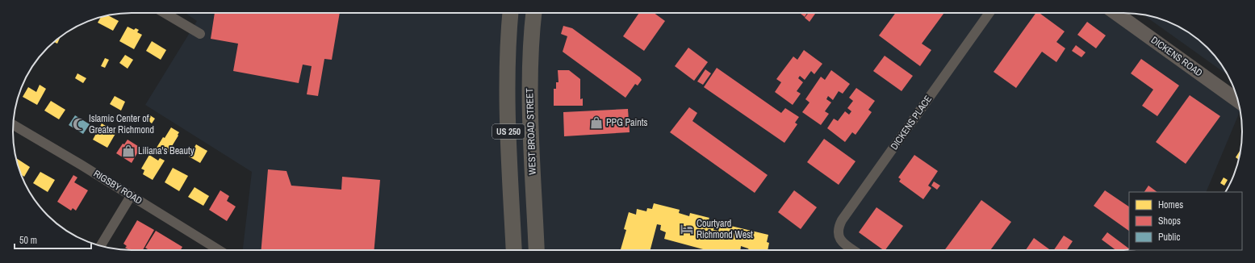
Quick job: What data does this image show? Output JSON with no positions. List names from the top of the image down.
{
  "streets": {
    "main road": ["DICKENS ROAD", "US 250", "WEST BROAD STREET"],
    "street": ["DICKENS PLACE", "RIGSBY ROAD"]
  },
  "places": {
    "shop": ["PPG Paints", "Liliana's Beauty"],
    "mosque": ["Islamic Center of Greater Richmond"],
    "hotel": ["Courtyard Richmond West"]
  },
  "legend": ["Homes", "Shops", "Public"],
  "scale_bar": "50 m"
}
